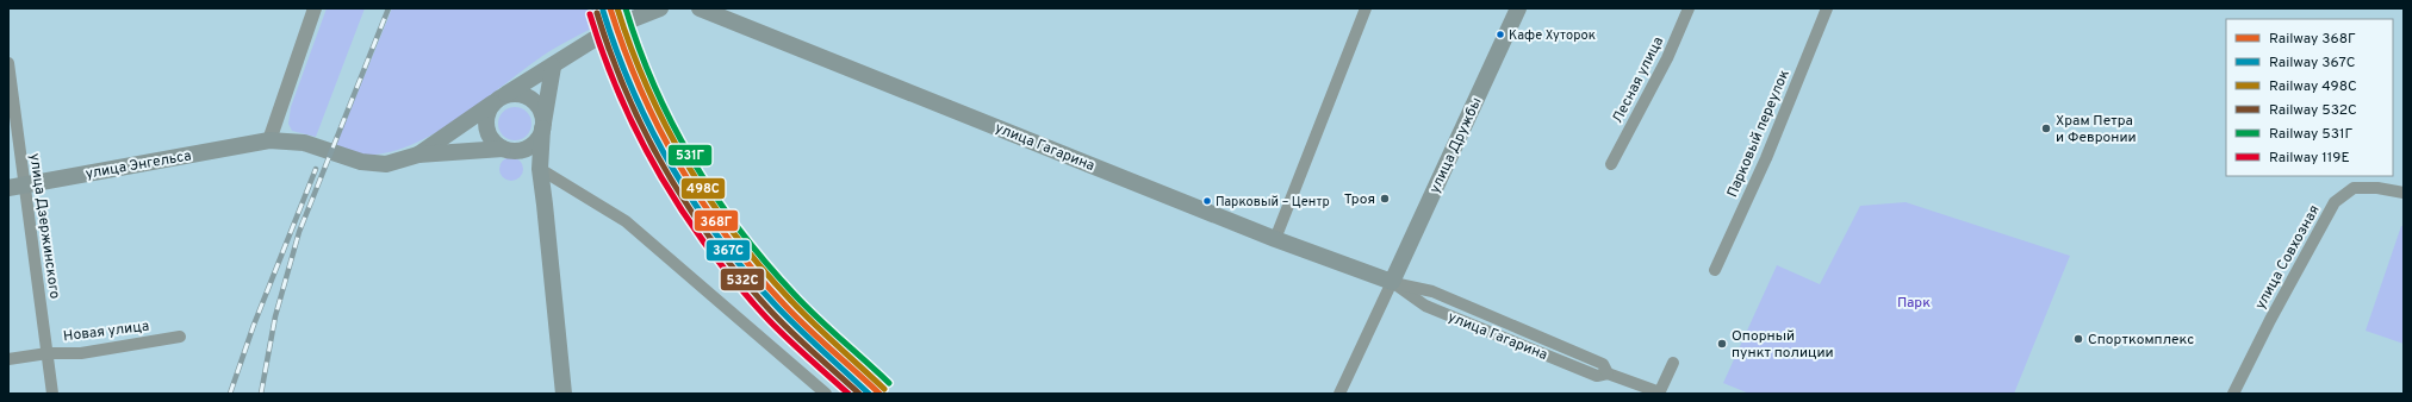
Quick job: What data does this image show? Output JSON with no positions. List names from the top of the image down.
{
  "streets": {
    "main road": ["улица Дружбы", "улица Гагарина", "улица Энгельса"],
    "street": [
      "Лесная улица",
      "Парковый переулок",
      "улица Дзержинского",
      "улица Совхозная",
      "Новая улица"
    ]
  },
  "crossings": [
    ["улица Дружбы", "улица Гагарина"],
    ["улица Энгельса", "улица Дзержинского"],
    ["улица Дзержинского", "Новая улица"]
  ],
  "parks": ["Парк"],
  "places": [
    "Кафе Хуторок",
    "Храм Петра и Февронии",
    "Троя",
    "Парковый – Центр",
    "Спорткомплекс",
    "Опорный пункт полиции"
  ],
  "lines": [
    "rail line 368Г",
    "rail line 498С",
    "rail line 531Г",
    "rail line 367С",
    "rail line 532С",
    "rail line 119Е"
  ],
  "legend": [
    "Railway 368Г",
    "Railway 367С",
    "Railway 498С",
    "Railway 532С",
    "Railway 531Г",
    "Railway 119Е"
  ]
}
